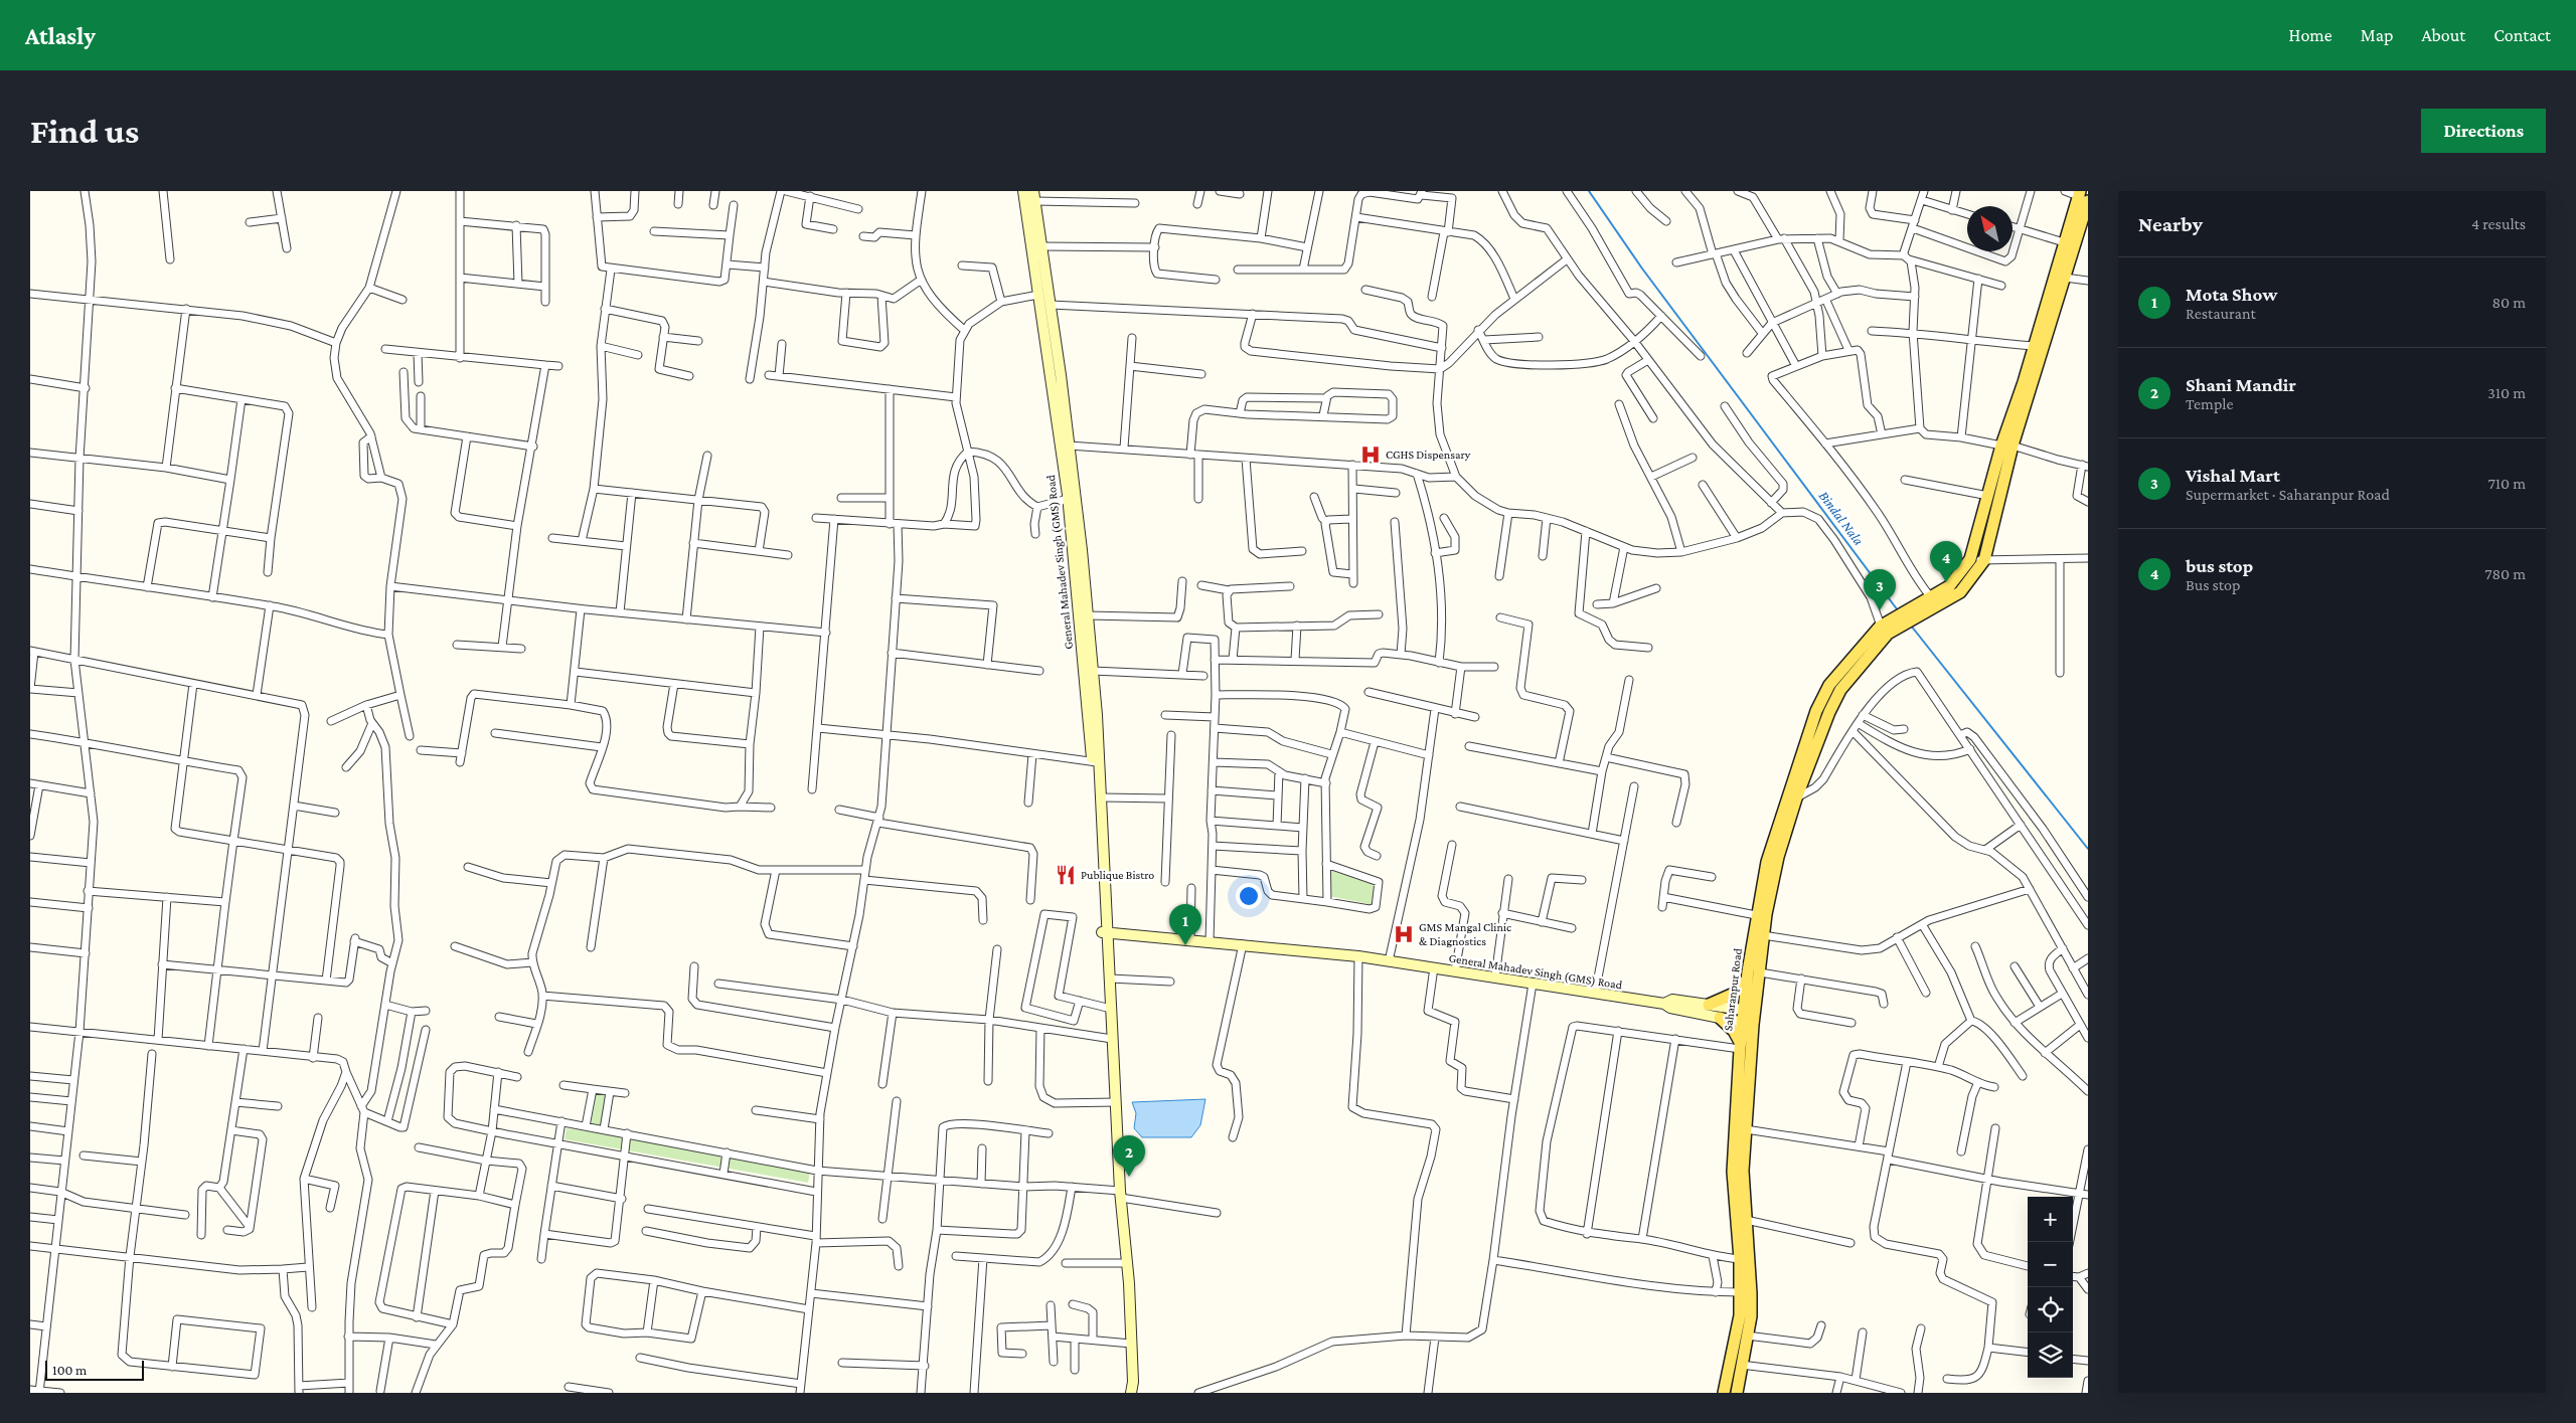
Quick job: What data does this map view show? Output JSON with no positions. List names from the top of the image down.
{
  "streets": {
    "main road": ["Saharanpur Road"],
    "street": ["General Mahadev Singh (GMS) Road"]
  },
  "crossings": [
    ["General Mahadev Singh (GMS) Road", "Saharanpur Road"]
  ],
  "water": ["Bindal Nala"],
  "places": {
    "hospital": ["CGHS Dispensary", "GMS Mangal Clinic & Diagnostics"],
    "restaurant": ["Publique Bistro"]
  },
  "scale_bar": "100 m",
  "north": "top left",
  "page": {
    "header": "Atlasly",
    "nav": [
      "Home",
      "Map",
      "About",
      "Contact"
    ],
    "buttons": "Directions",
    "title": "Find us",
    "heading": ["Nearby", "4 results"],
    "list": [
      {
        "mark": "1",
        "name": "Mota Show",
        "note": "Restaurant",
        "value": "80 m"
      },
      {
        "mark": "2",
        "name": "Shani Mandir",
        "note": "Temple",
        "value": "310 m"
      },
      {
        "mark": "3",
        "name": "Vishal Mart",
        "note": "Supermarket · Saharanpur Road",
        "value": "710 m"
      },
      {
        "mark": "4",
        "name": "bus stop",
        "note": "Bus stop",
        "value": "780 m"
      }
    ],
    "pins": [
      "4",
      "3",
      "1",
      "2"
    ],
    "map_buttons": ["+", "−"],
    "scale": "100 m"
  }
}
